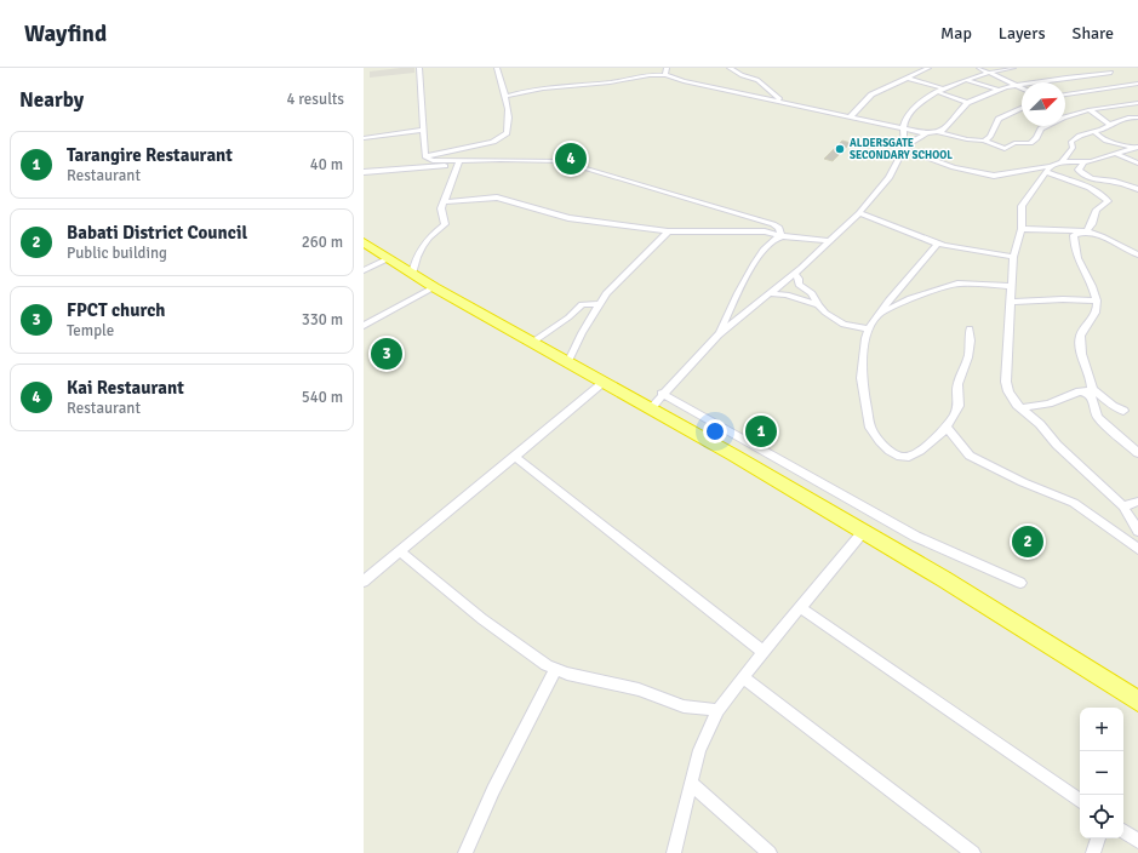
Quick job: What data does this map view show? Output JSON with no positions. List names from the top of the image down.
{
  "places": ["ALDERSGATE SECONDARY SCHOOL"],
  "north": "top right",
  "page": {
    "header": "Wayfind",
    "nav": ["Map", "Layers", "Share"],
    "heading": ["Nearby", "4 results"],
    "list": [
      {
        "mark": "1",
        "name": "Tarangire Restaurant",
        "note": "Restaurant",
        "value": "40 m"
      },
      {
        "mark": "2",
        "name": "Babati District Council",
        "note": "Public building",
        "value": "260 m"
      },
      {
        "mark": "3",
        "name": "FPCT church",
        "note": "Temple",
        "value": "330 m"
      },
      {
        "mark": "4",
        "name": "Kai Restaurant",
        "note": "Restaurant",
        "value": "540 m"
      }
    ],
    "pins": [
      "4",
      "3",
      "1",
      "2"
    ],
    "map_buttons": ["+", "−"]
  }
}
